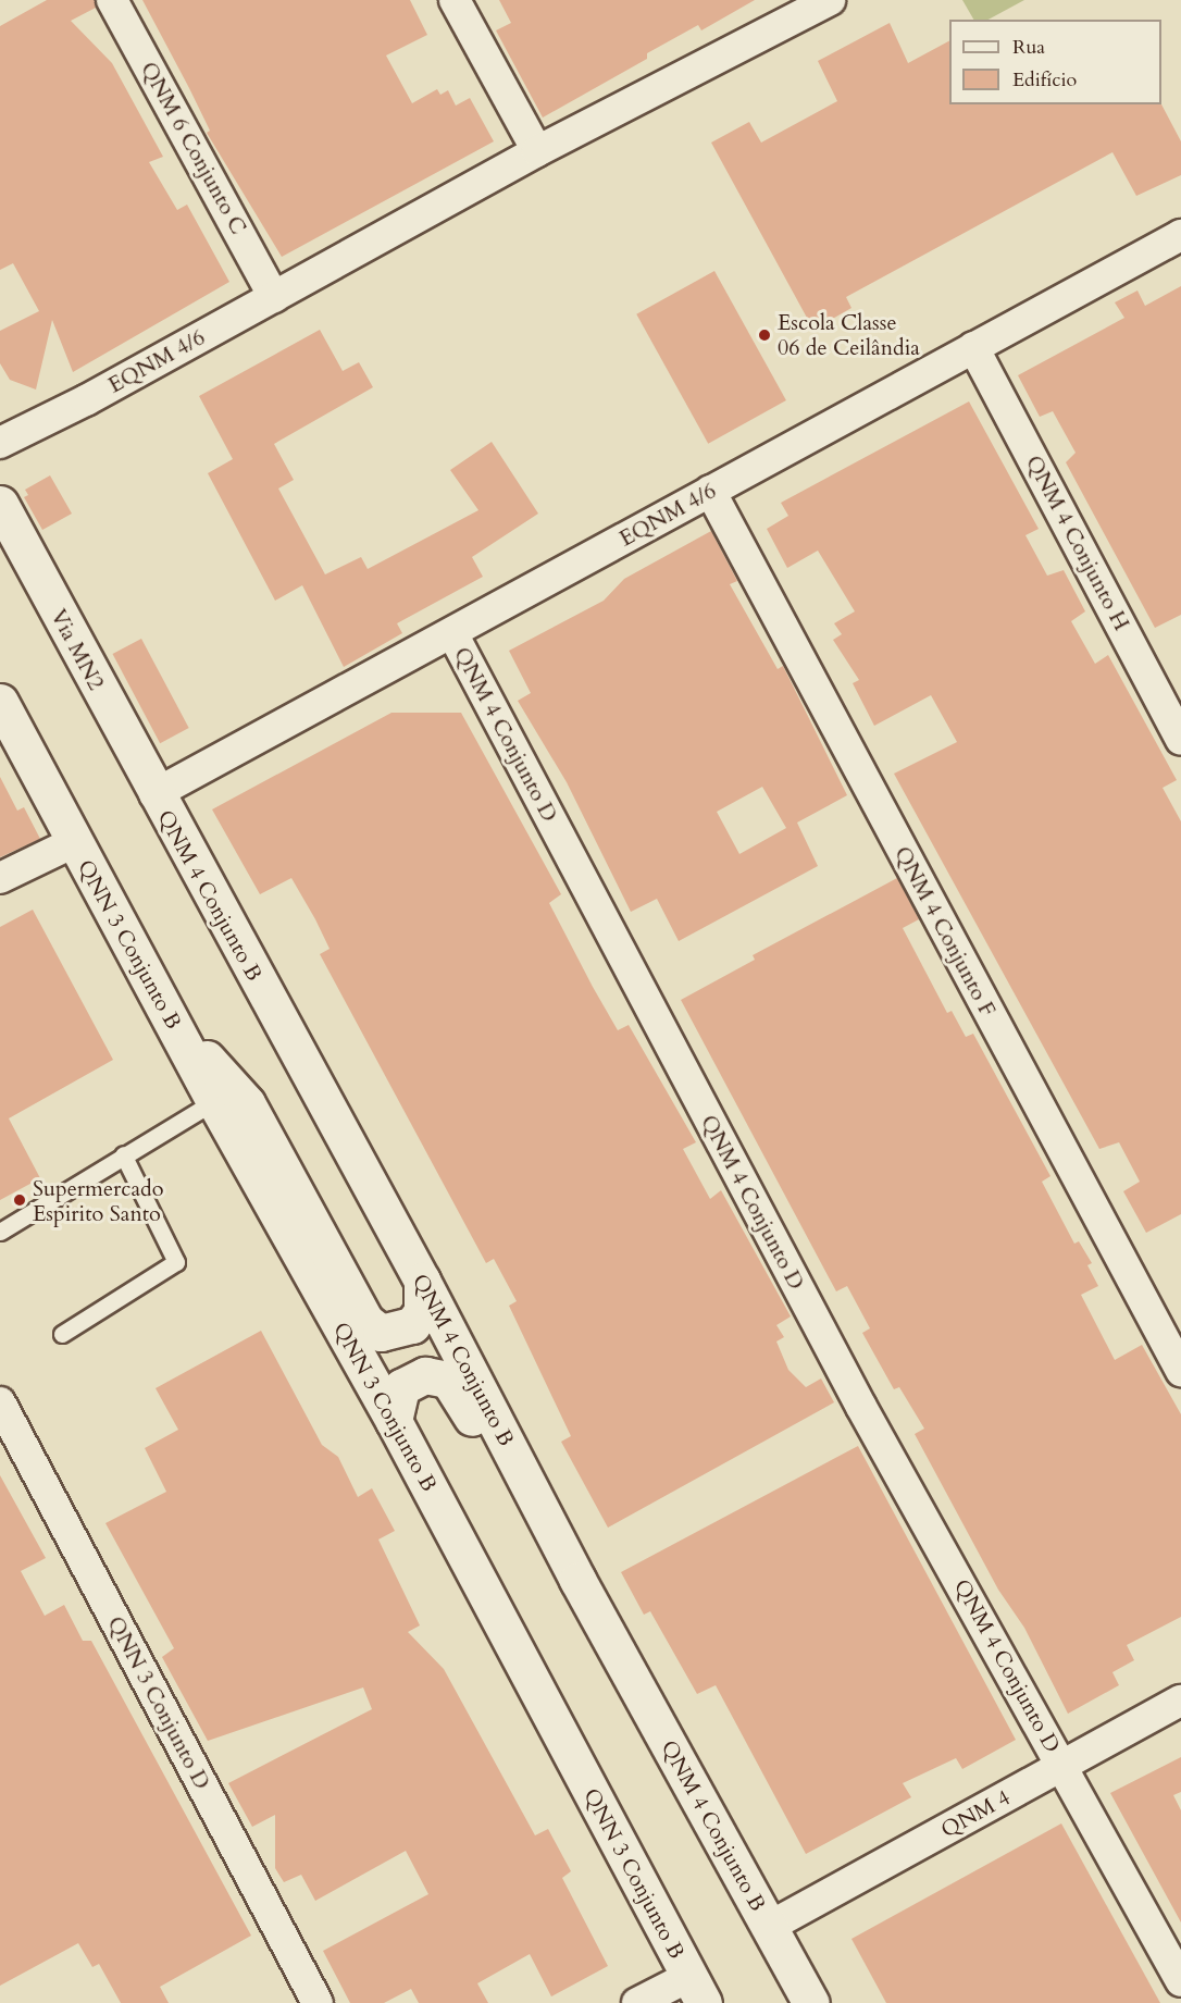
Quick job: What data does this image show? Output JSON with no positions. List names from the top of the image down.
{
  "streets": {
    "main road": ["Via MN2", "QNM 4 Conjunto B", "QNN 3 Conjunto B"],
    "street": [
      "QNM 6 Conjunto C",
      "EQNM 4/6",
      "QNM 4 Conjunto H",
      "QNM 4 Conjunto D",
      "QNM 4 Conjunto F",
      "QNN 3 Conjunto D",
      "QNM 4"
    ]
  },
  "crossings": [
    ["QNM 6 Conjunto C", "EQNM 4/6"],
    ["EQNM 4/6", "QNM 4 Conjunto H"],
    ["EQNM 4/6", "Via MN2"],
    ["EQNM 4/6", "QNM 4 Conjunto D"],
    ["EQNM 4/6", "QNM 4 Conjunto B"],
    ["EQNM 4/6", "QNM 4 Conjunto F"],
    ["Via MN2", "QNM 4 Conjunto B"],
    ["QNM 4 Conjunto D", "QNM 4"],
    ["QNM 4 Conjunto B", "QNM 4"]
  ],
  "places": ["Escola Classe 06 de Ceilândia", "Supermercado Espirito Santo"],
  "legend": ["Rua", "Edifício"]
}
